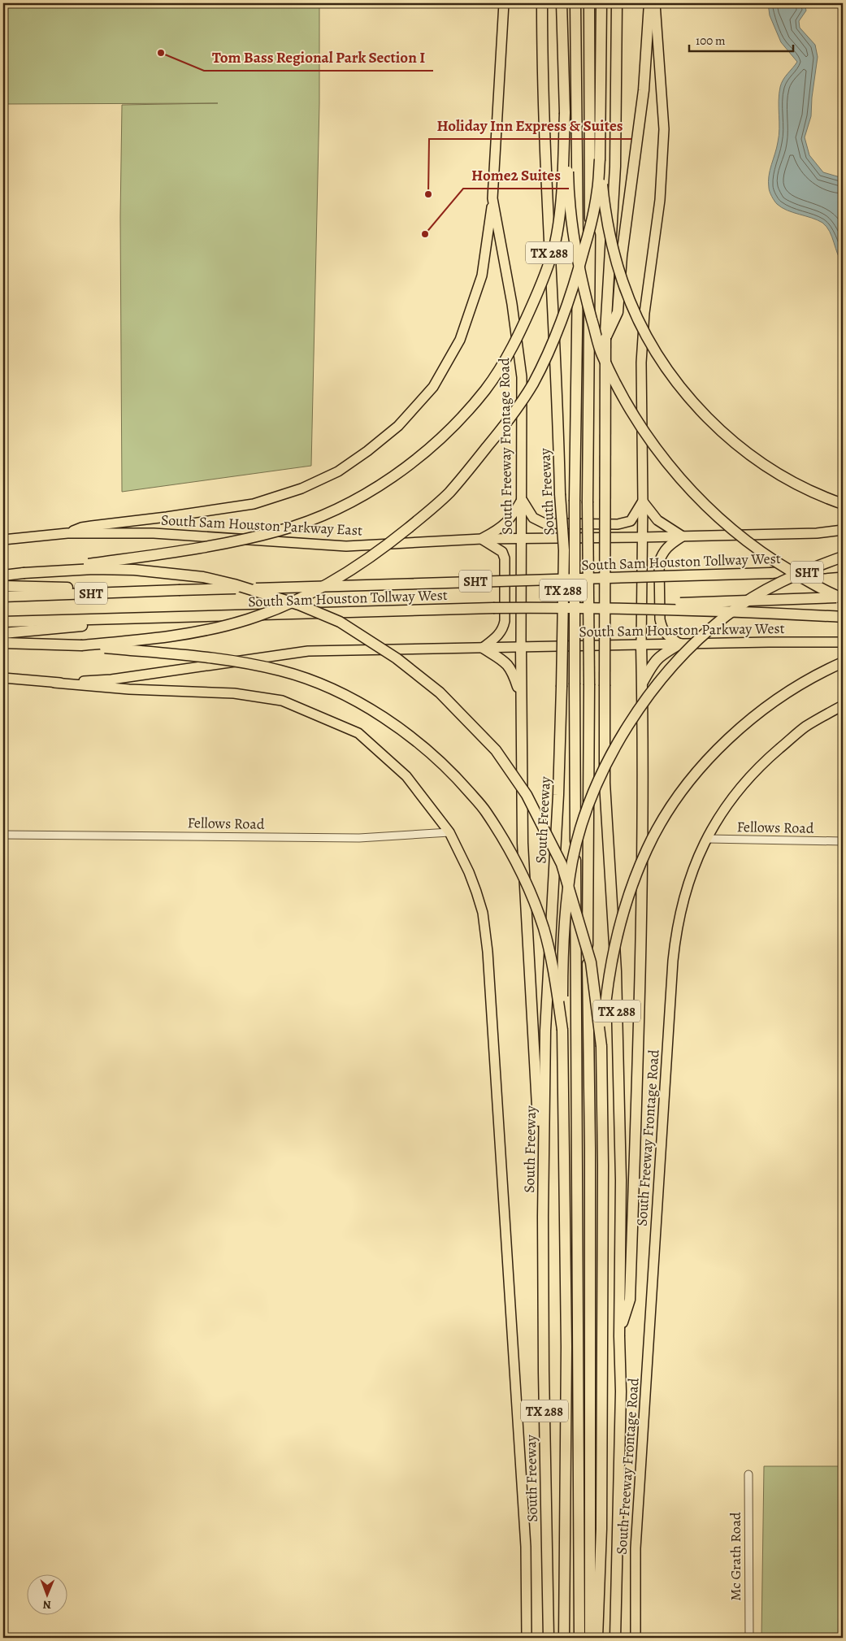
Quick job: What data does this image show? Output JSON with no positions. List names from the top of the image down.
{
  "streets": {
    "highway": [
      "TX 288",
      "South Freeway",
      "South Sam Houston Tollway West",
      "SHT"
    ],
    "main road": ["South Freeway Frontage Road", "South Sam Houston Parkway East", "South Sam Houston Parkway West"],
    "street": ["Fellows Road", "Mc Grath Road"]
  },
  "crossings": [
    ["South Freeway Frontage Road", "South Sam Houston Parkway East"],
    ["South Freeway Frontage Road", "South Sam Houston Parkway West"],
    ["South Freeway Frontage Road", "Fellows Road"],
    ["South Sam Houston Tollway West", "SHT"]
  ],
  "places": ["Tom Bass Regional Park Section I", "Holiday Inn Express & Suites", "Home2 Suites"],
  "scale_bar": "100 m",
  "north": "bottom"
}
